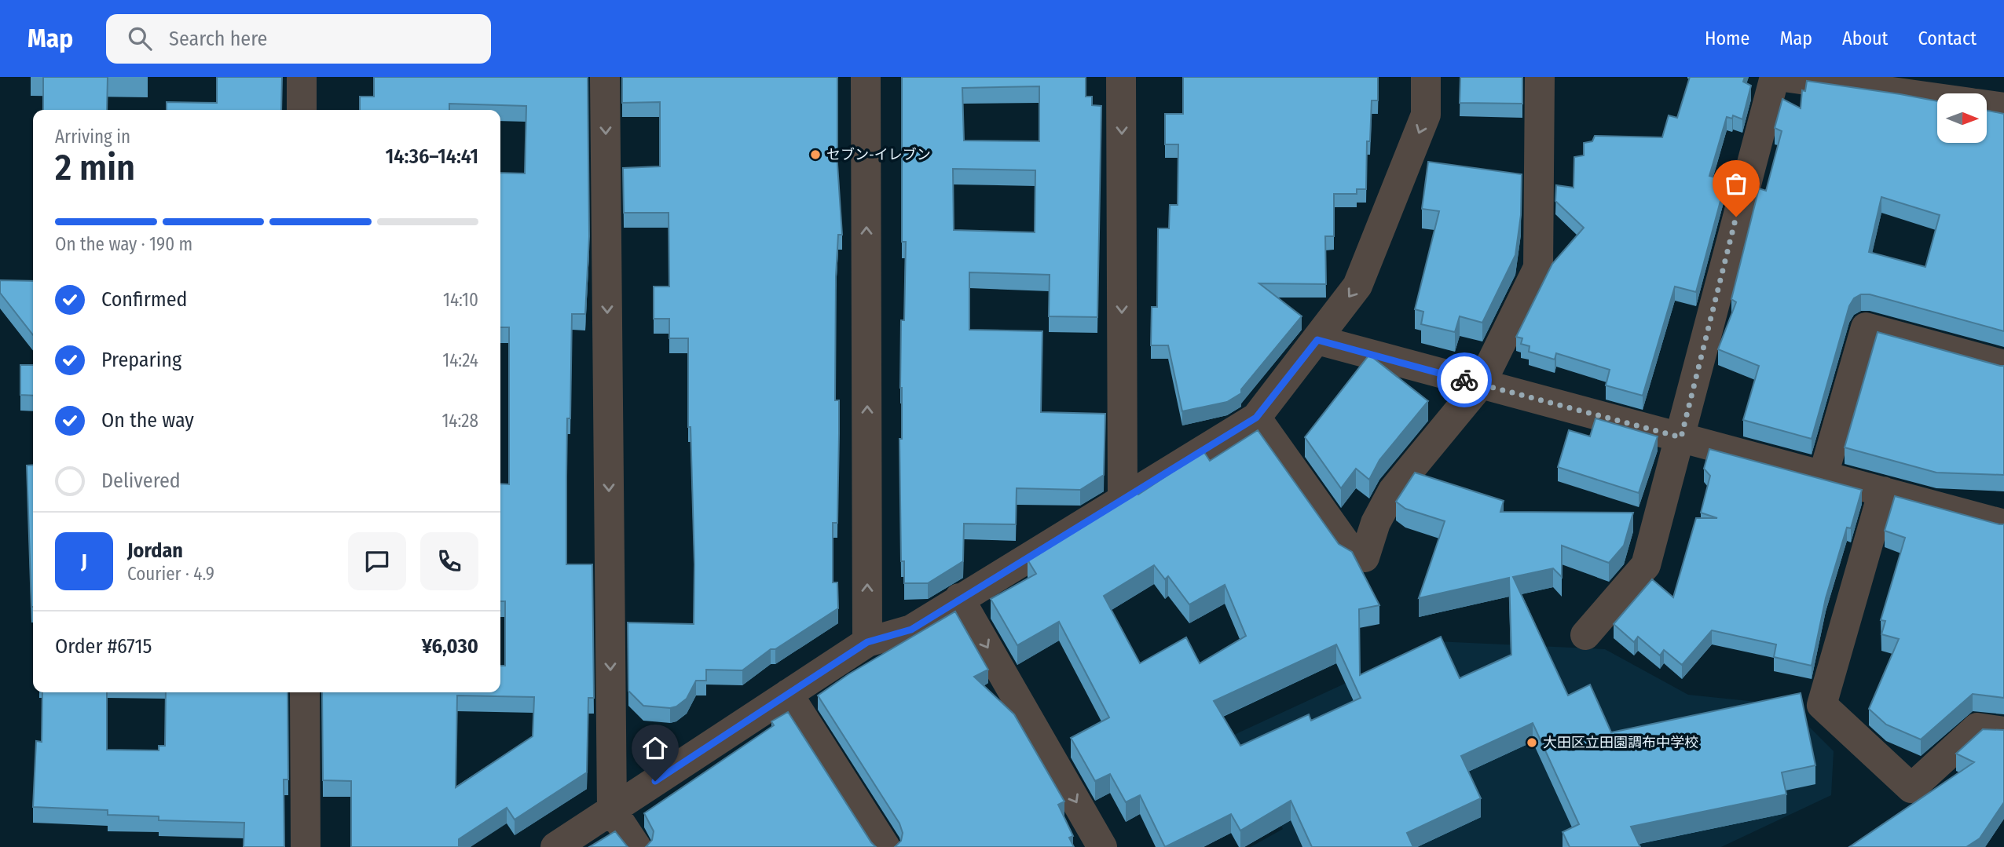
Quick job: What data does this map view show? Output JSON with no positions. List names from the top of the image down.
{
  "places": ["セブン-イレブン", "大田区立田園調布中学校"],
  "north": "right",
  "page": {
    "header": "Map",
    "search": "Search here",
    "nav": [
      "Home",
      "Map",
      "About",
      "Contact"
    ],
    "heading": ["2 min", "Arriving in", "14:36–14:41"],
    "panel": [
      "Jordan",
      "Courier · 4.9",
      "Order #6715",
      "¥6,030"
    ],
    "bar": "On the way · 190 m",
    "list": [
      ["Confirmed", "14:10"],
      ["Preparing", "14:24"],
      ["On the way", "14:28"],
      "Delivered"
    ],
    "round": "J"
  }
}
